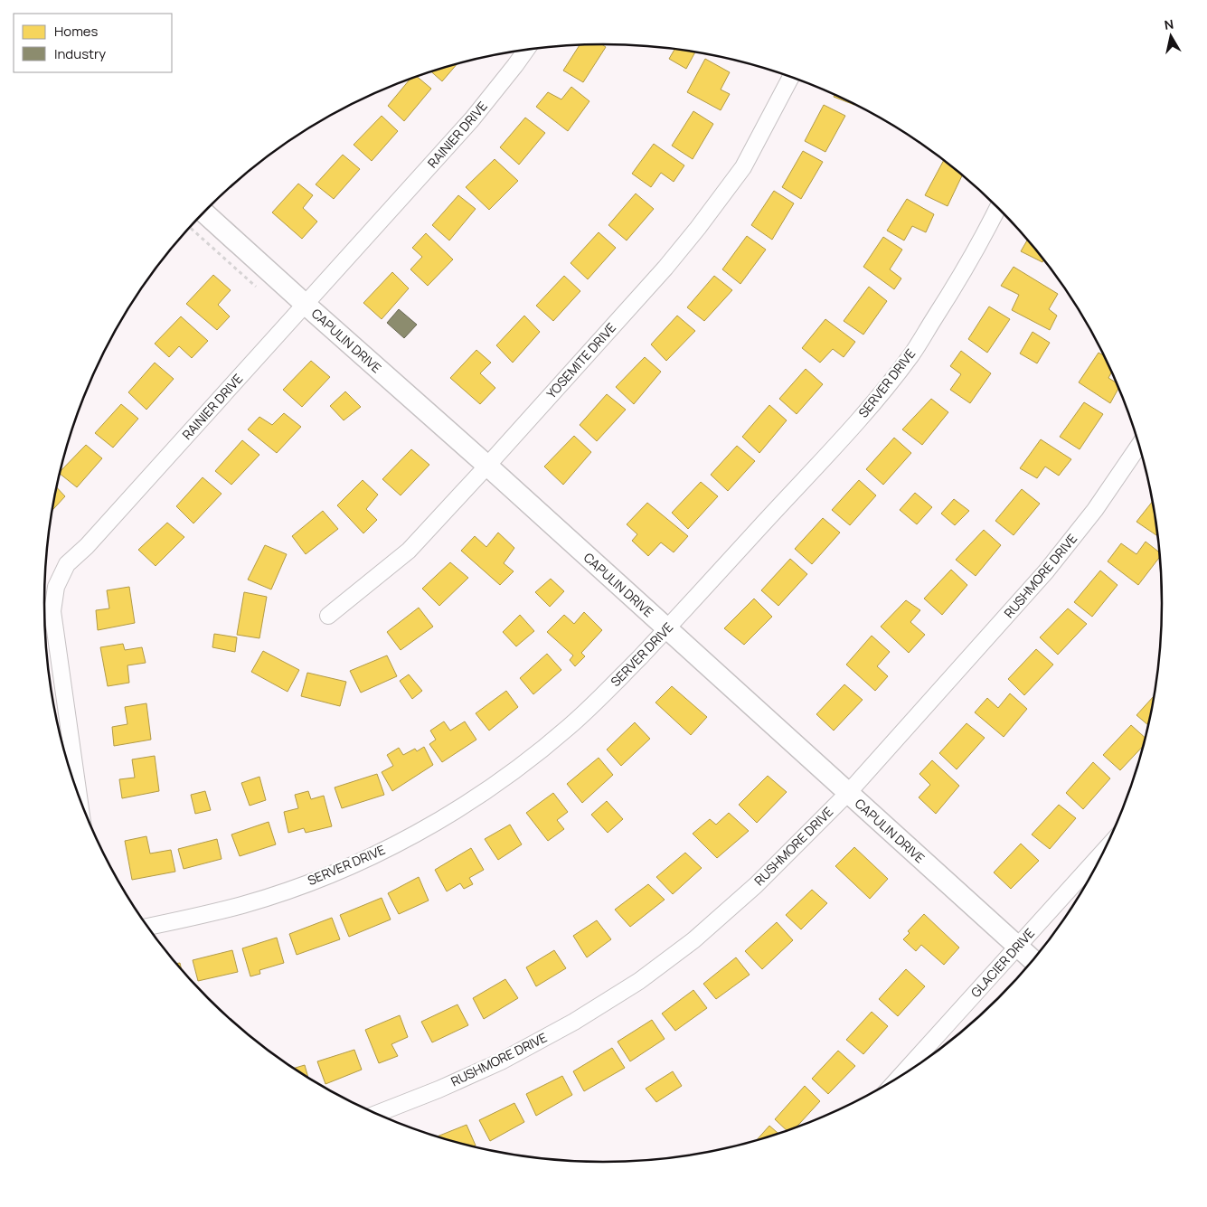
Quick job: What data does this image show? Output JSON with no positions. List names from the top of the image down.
{
  "streets": {
    "street": [
      "RAINIER DRIVE",
      "CAPULIN DRIVE",
      "YOSEMITE DRIVE",
      "SERVER DRIVE",
      "RUSHMORE DRIVE",
      "GLACIER DRIVE"
    ]
  },
  "crossings": [
    ["RAINIER DRIVE", "CAPULIN DRIVE"],
    ["CAPULIN DRIVE", "YOSEMITE DRIVE"],
    ["CAPULIN DRIVE", "SERVER DRIVE"],
    ["CAPULIN DRIVE", "RUSHMORE DRIVE"],
    ["CAPULIN DRIVE", "GLACIER DRIVE"]
  ],
  "legend": ["Homes", "Industry"],
  "north": "top"
}
